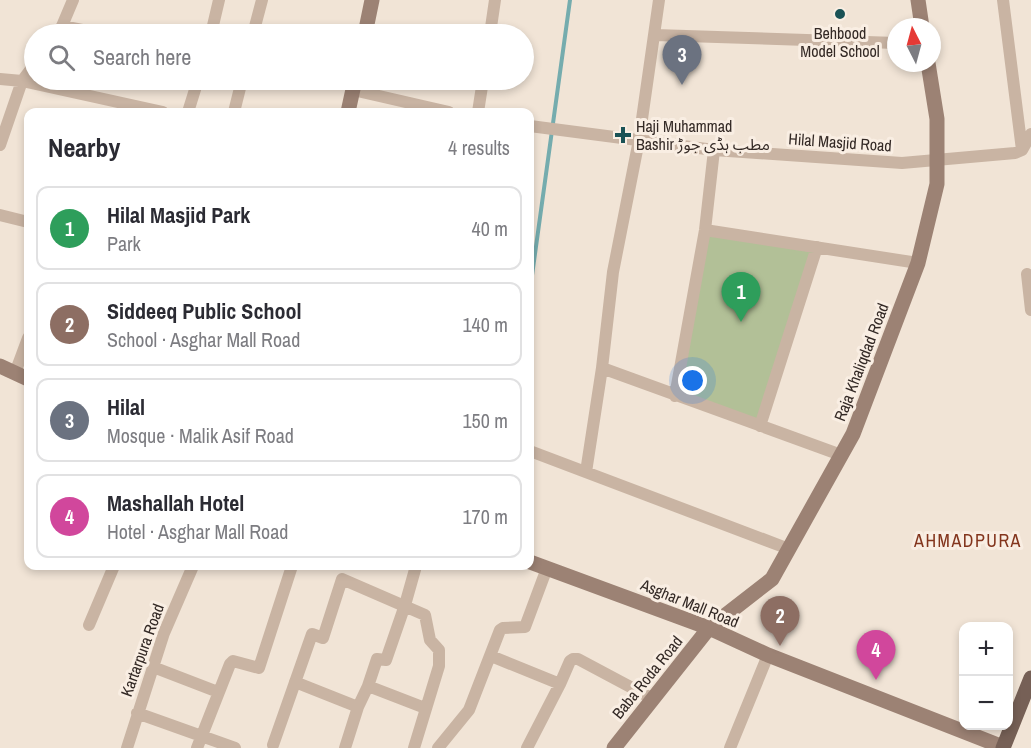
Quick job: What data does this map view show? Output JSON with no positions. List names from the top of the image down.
{
  "streets": {
    "street": [
      "Hilal Masjid Road",
      "Raja Khaliqdad Road",
      "Asghar Mall Road",
      "Kartarpura Road",
      "Baba Roda Road"
    ]
  },
  "crossings": [
    ["Hilal Masjid Road", "Raja Khaliqdad Road"],
    ["Raja Khaliqdad Road", "Asghar Mall Road"],
    ["Raja Khaliqdad Road", "Baba Roda Road"],
    ["Asghar Mall Road", "Baba Roda Road"]
  ],
  "districts": ["AHMADPURA"],
  "places": {
    "other": ["Behbood Model School"],
    "health": ["Haji Muhammad Bashir مطب ہڈی جوڑ"]
  },
  "north": "top",
  "page": {
    "search": "Search here",
    "pins": [
      "3",
      "1",
      "2",
      "4"
    ],
    "heading": ["Nearby", "4 results"],
    "list": [
      {
        "mark": "1",
        "name": "Hilal Masjid Park",
        "note": "Park",
        "value": "40 m"
      },
      {
        "mark": "2",
        "name": "Siddeeq Public School",
        "note": "School · Asghar Mall Road",
        "value": "140 m"
      },
      {
        "mark": "3",
        "name": "Hilal",
        "note": "Mosque · Malik Asif Road",
        "value": "150 m"
      },
      {
        "mark": "4",
        "name": "Mashallah Hotel",
        "note": "Hotel · Asghar Mall Road",
        "value": "170 m"
      }
    ],
    "map_buttons": ["+", "−"]
  }
}
